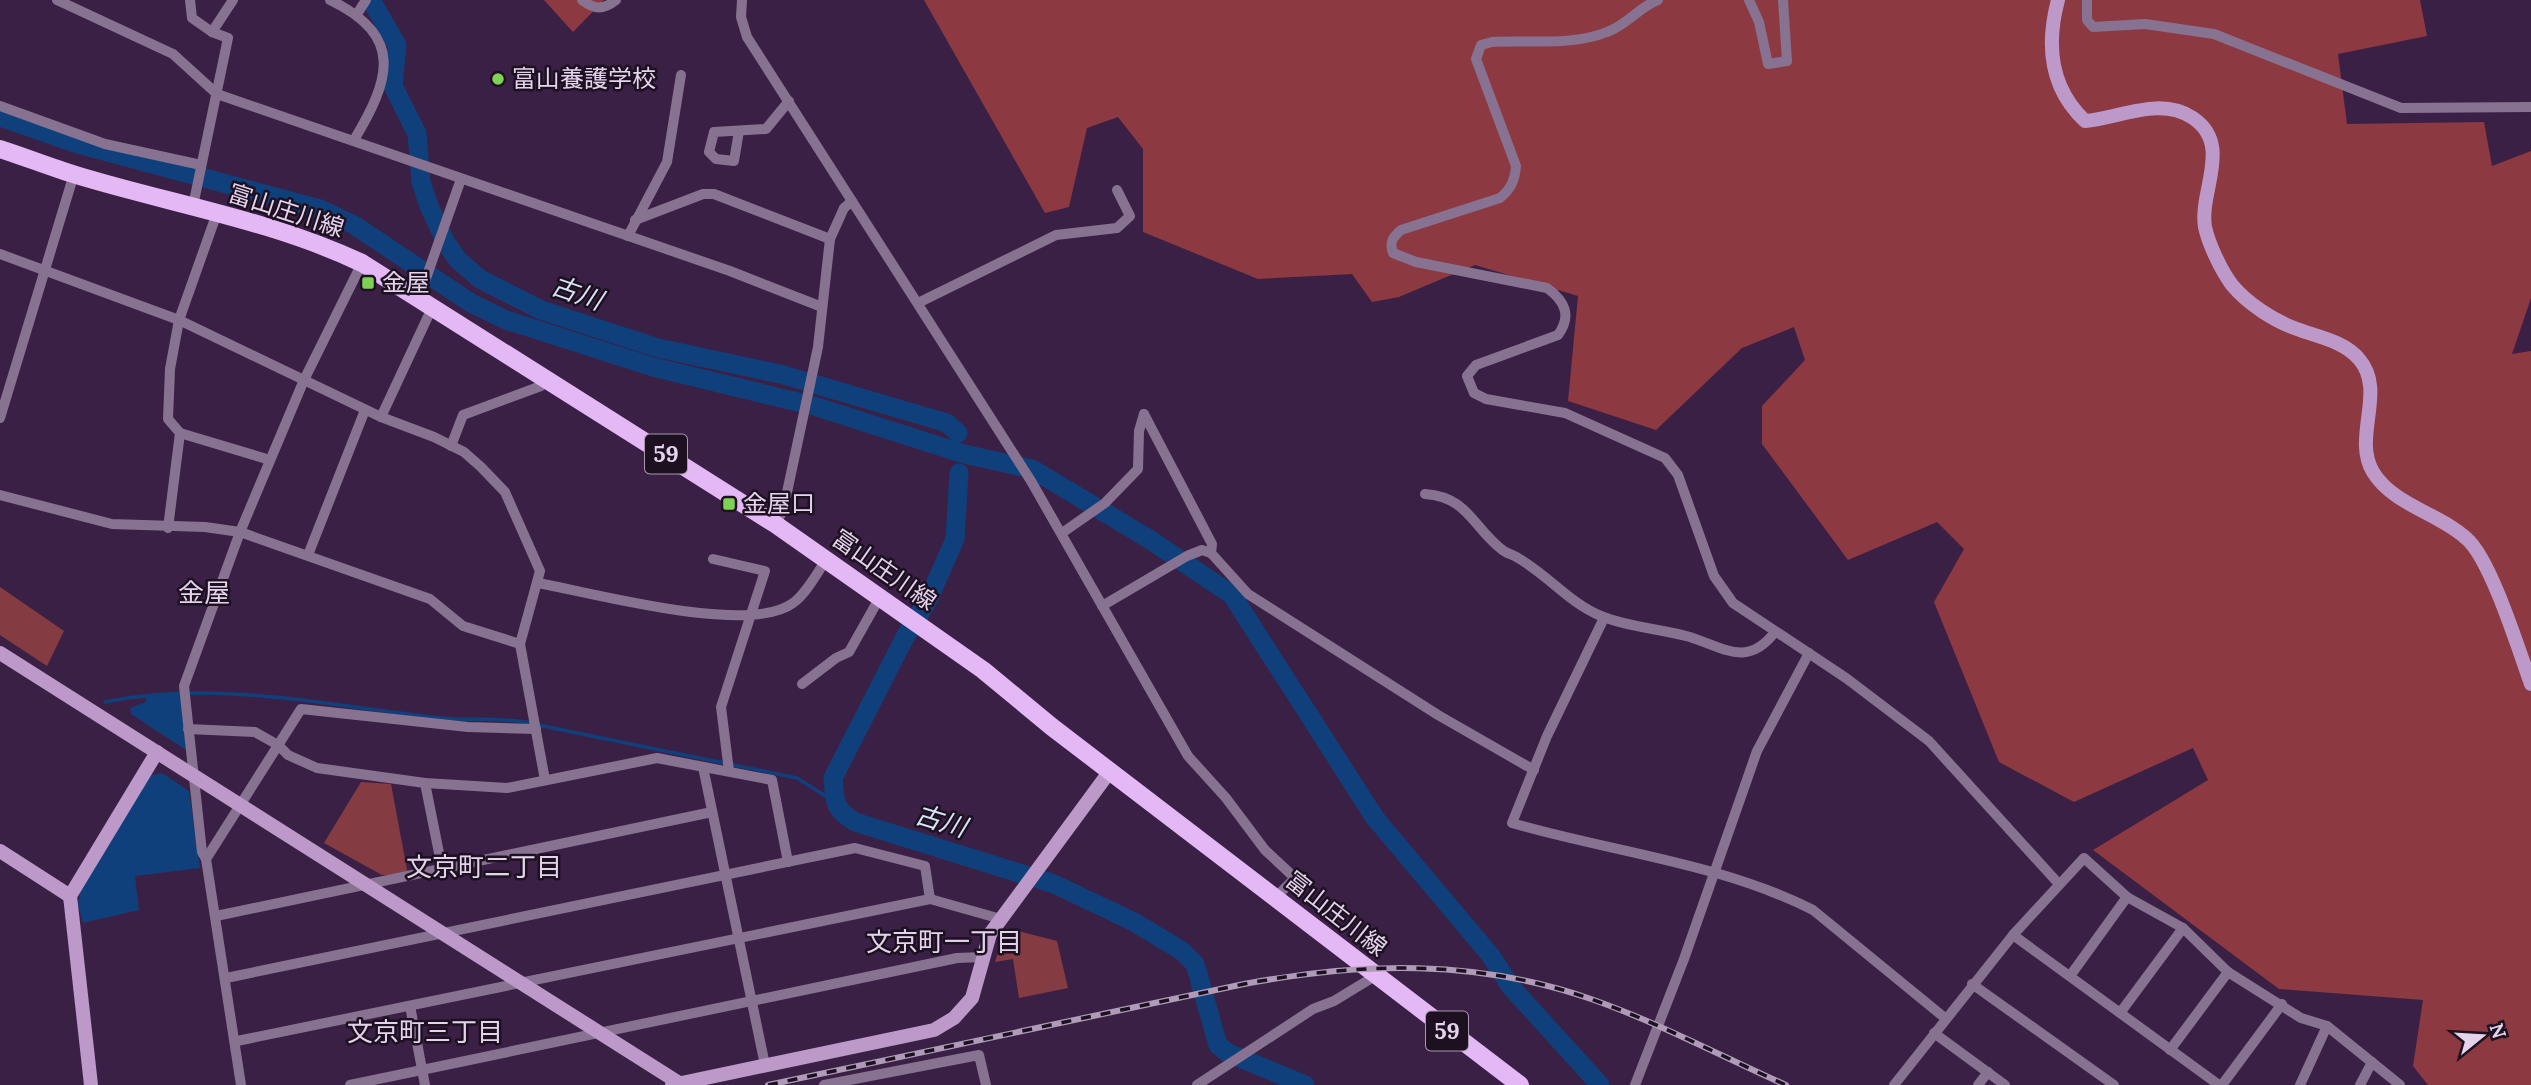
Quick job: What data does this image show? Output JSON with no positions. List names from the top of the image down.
{
  "streets": {
    "main road": ["富山庄川線", "59"]
  },
  "districts": [
    "金屋",
    "文京町二丁目",
    "文京町一丁目",
    "文京町三丁目"
  ],
  "water": ["古川"],
  "places": {
    "other": ["富山養護学校"],
    "transit": ["金屋", "金屋口"]
  },
  "north": "right"
}
